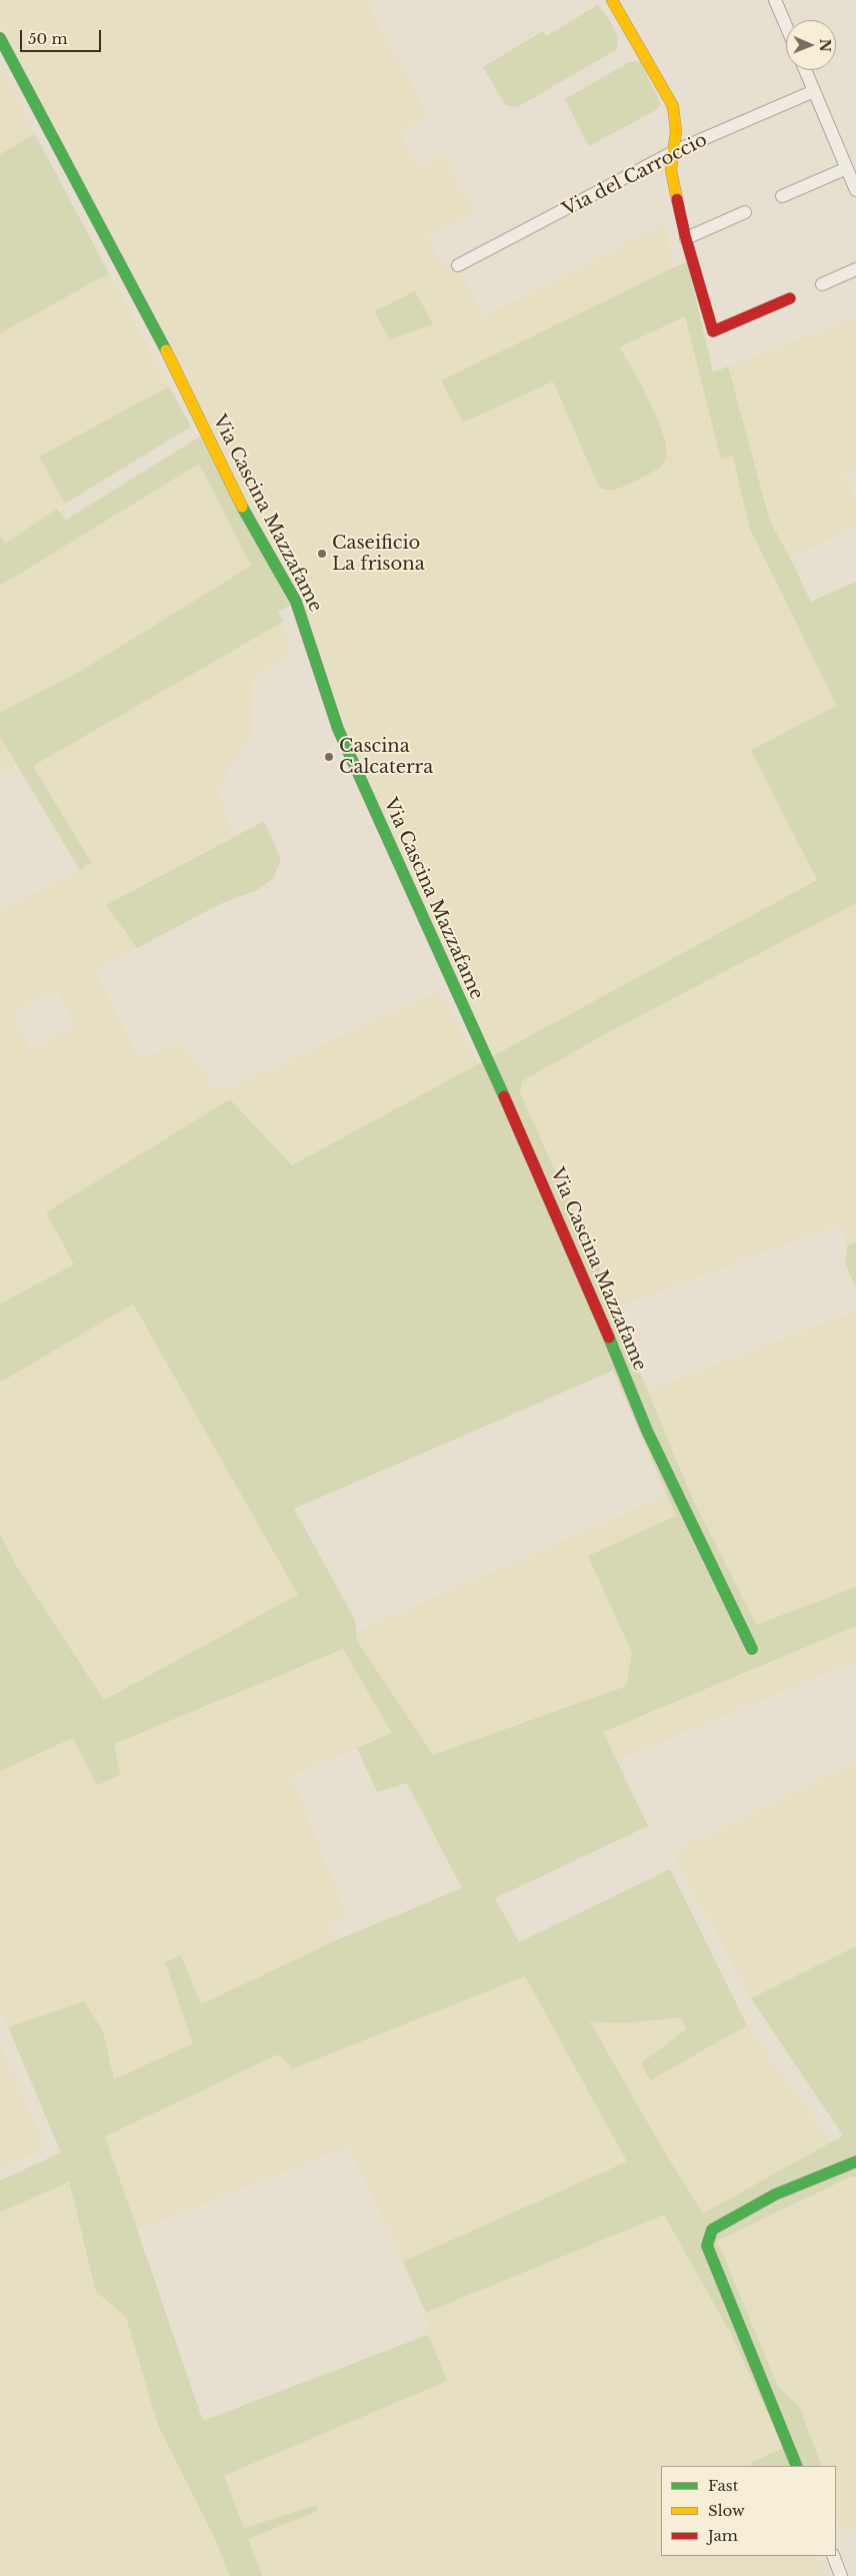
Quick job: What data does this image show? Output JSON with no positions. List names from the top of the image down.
{
  "streets": {
    "street": ["Via del Carroccio", "Via Cascina Mazzafame"]
  },
  "places": ["Caseificio La frisona", "Cascina Calcaterra"],
  "legend": ["Fast", "Slow", "Jam"],
  "scale_bar": "50 m",
  "north": "right"
}
